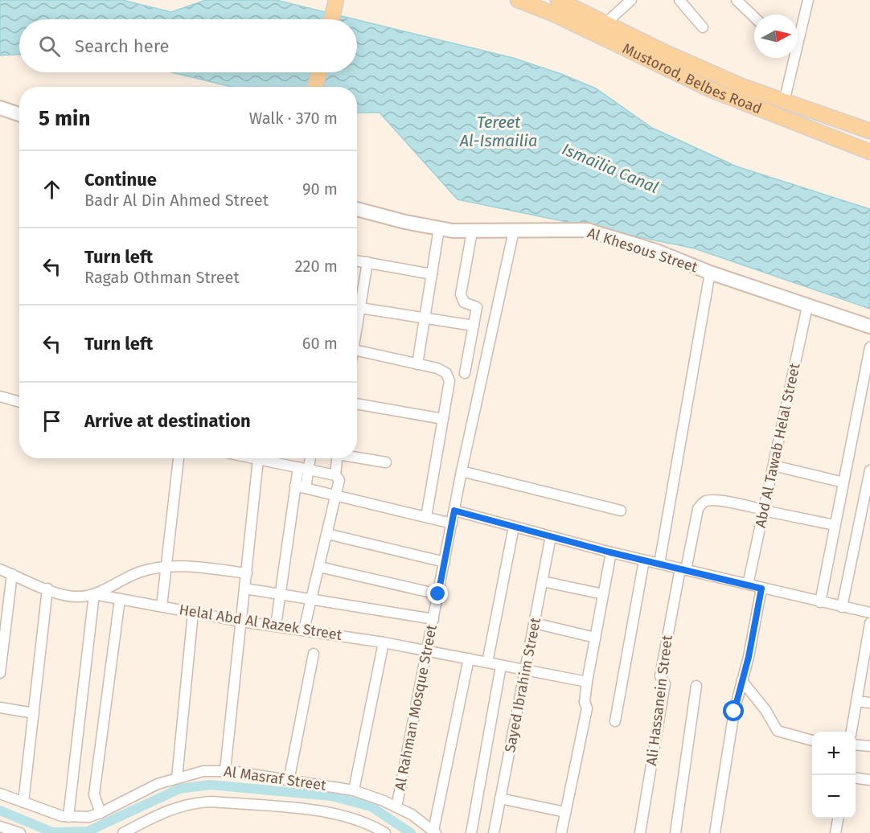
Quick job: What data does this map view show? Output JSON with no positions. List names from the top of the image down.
{
  "streets": {
    "main road": ["Mustorod, Belbes Road", "Al Khesous Street"],
    "street": [
      "Abd Al Tawab Helal Street",
      "Helal Abd Al Razek Street",
      "Sayed Ibrahim Street",
      "Ali Hassanein Street",
      "Al Rahman Mosque Street",
      "Al Masraf Street"
    ]
  },
  "crossings": [
    ["Al Khesous Street", "Abd Al Tawab Helal Street"],
    ["Al Khesous Street", "Al Rahman Mosque Street"],
    ["Abd Al Tawab Helal Street", "Ali Hassanein Street"],
    ["Helal Abd Al Razek Street", "Sayed Ibrahim Street"],
    ["Helal Abd Al Razek Street", "Al Rahman Mosque Street"],
    ["Al Rahman Mosque Street", "Al Masraf Street"]
  ],
  "water": ["Tereet Al-Ismailia", "Ismaïlia Canal"],
  "north": "right",
  "page": {
    "search": "Search here",
    "heading": ["5 min", "Walk · 370 m"],
    "list": [
      ["Continue", "Badr Al Din Ahmed Street", "90 m"],
      ["Turn left", "Ragab Othman Street", "220 m"],
      ["Turn left", "60 m"],
      "Arrive at destination"
    ],
    "map_buttons": ["+", "−"]
  }
}
